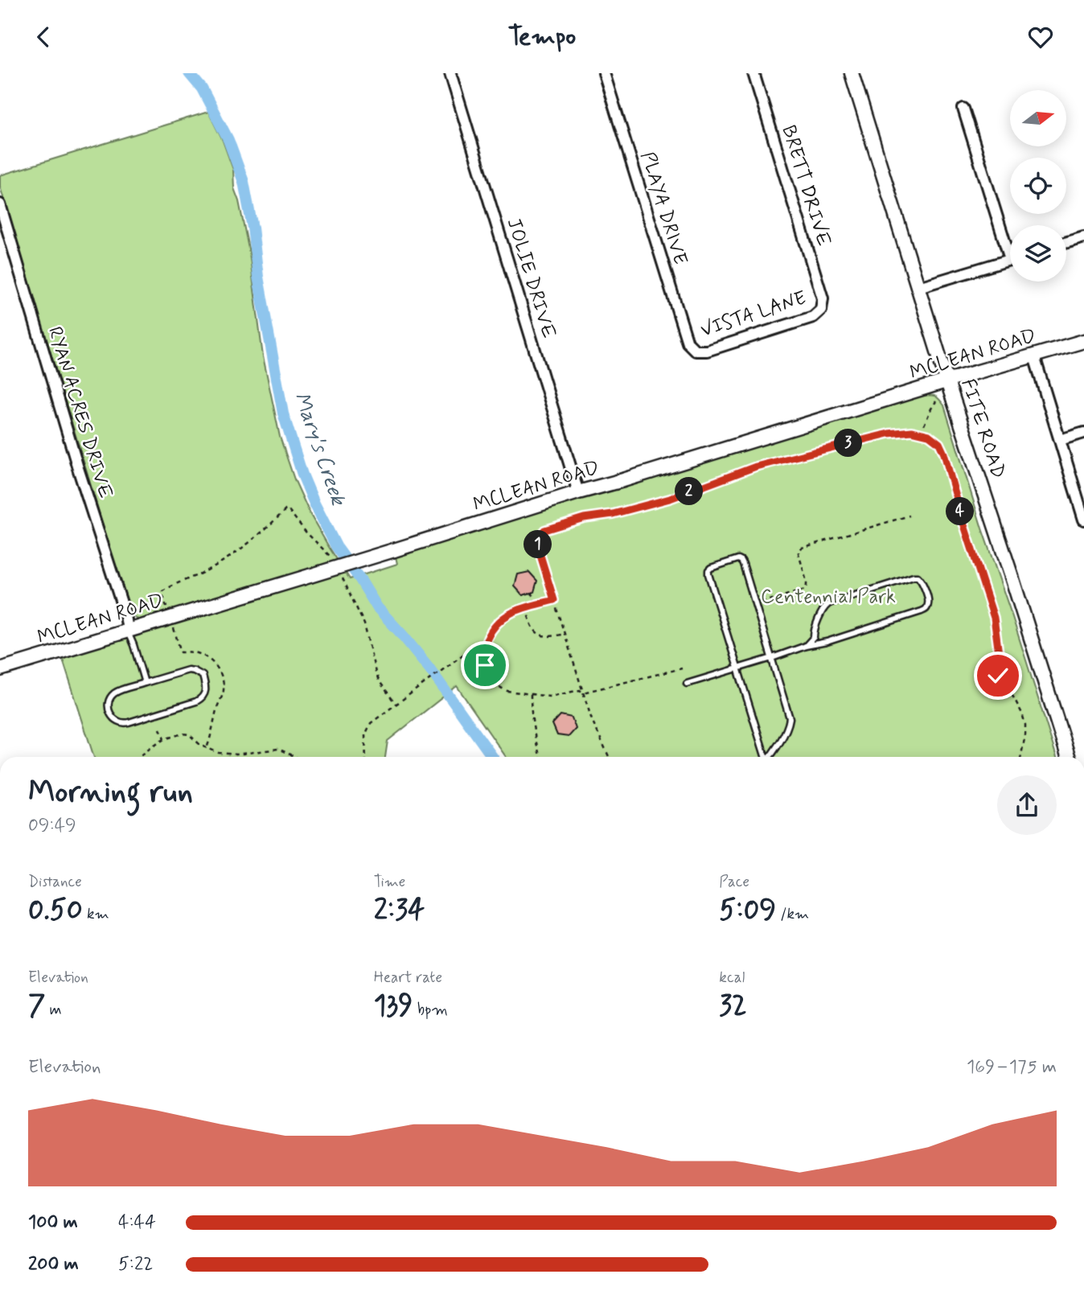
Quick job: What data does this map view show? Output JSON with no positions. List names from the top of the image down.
{
  "streets": {
    "street": [
      "BRETT DRIVE",
      "PLAYA DRIVE",
      "JOLIE DRIVE",
      "VISTA LANE",
      "MCLEAN ROAD",
      "RYAN ACRES DRIVE",
      "FITE ROAD"
    ]
  },
  "crossings": [
    ["BRETT DRIVE", "VISTA LANE"],
    ["PLAYA DRIVE", "VISTA LANE"],
    ["JOLIE DRIVE", "MCLEAN ROAD"],
    ["MCLEAN ROAD", "RYAN ACRES DRIVE"],
    ["MCLEAN ROAD", "FITE ROAD"]
  ],
  "water": ["Mary's Creek"],
  "parks": ["Centennial Park"],
  "north": "right",
  "page": {
    "header": "Tempo",
    "pins": [
      "3",
      "2",
      "4",
      "1"
    ],
    "heading": ["Morning run", "09:49"],
    "stats": [
      ["Distance", "0.50 km"],
      ["Time", "2:34"],
      ["Pace", "5:09 /km"],
      ["Elevation", "7 m"],
      ["Heart rate", "139 bpm"],
      ["kcal", "32"]
    ],
    "chart": ["Elevation", "169–175 m"],
    "list": [
      {
        "name": "100 m",
        "note": "4:44"
      },
      {
        "name": "200 m",
        "note": "5:22"
      }
    ]
  }
}
